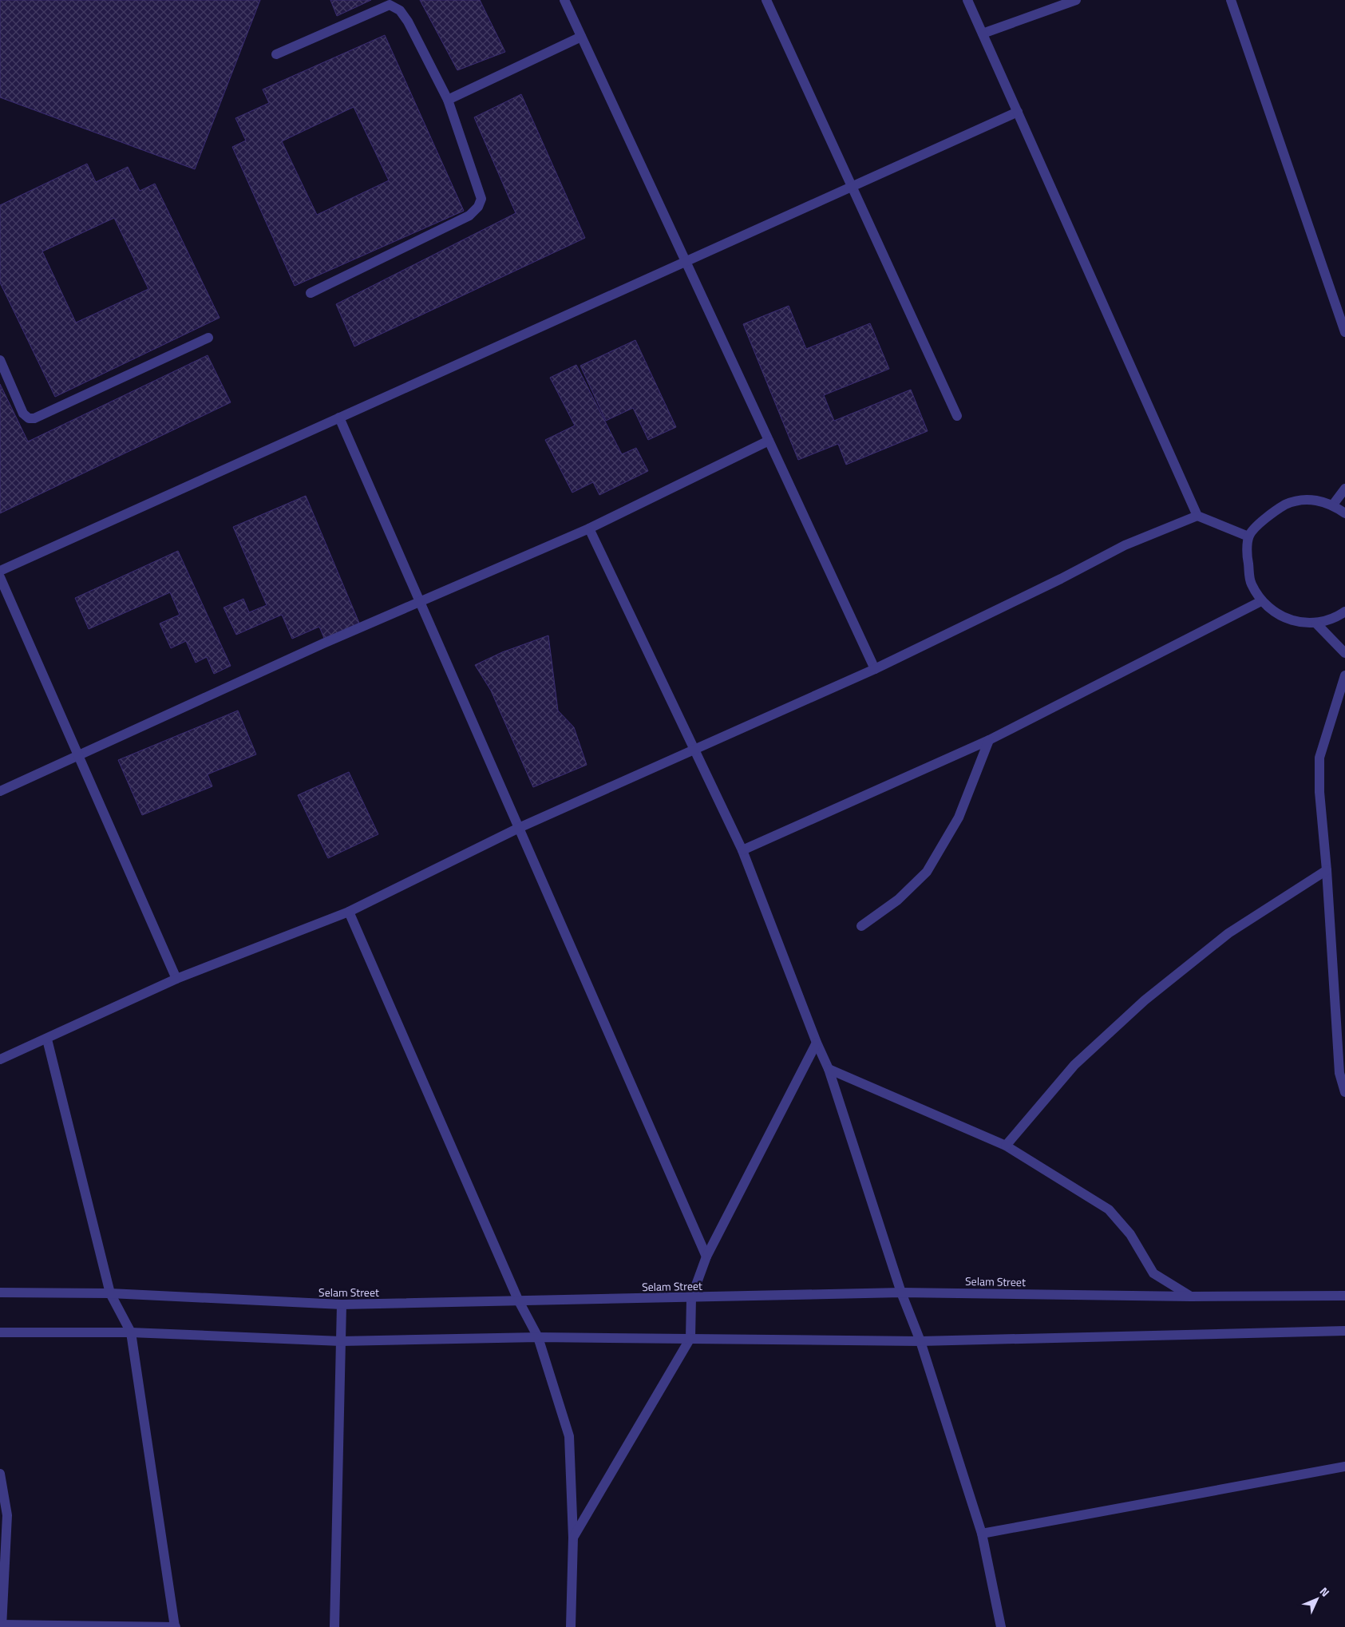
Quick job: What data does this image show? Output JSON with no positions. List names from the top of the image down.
{
  "streets": {
    "street": ["Selam Street"]
  },
  "north": "top right"
}
